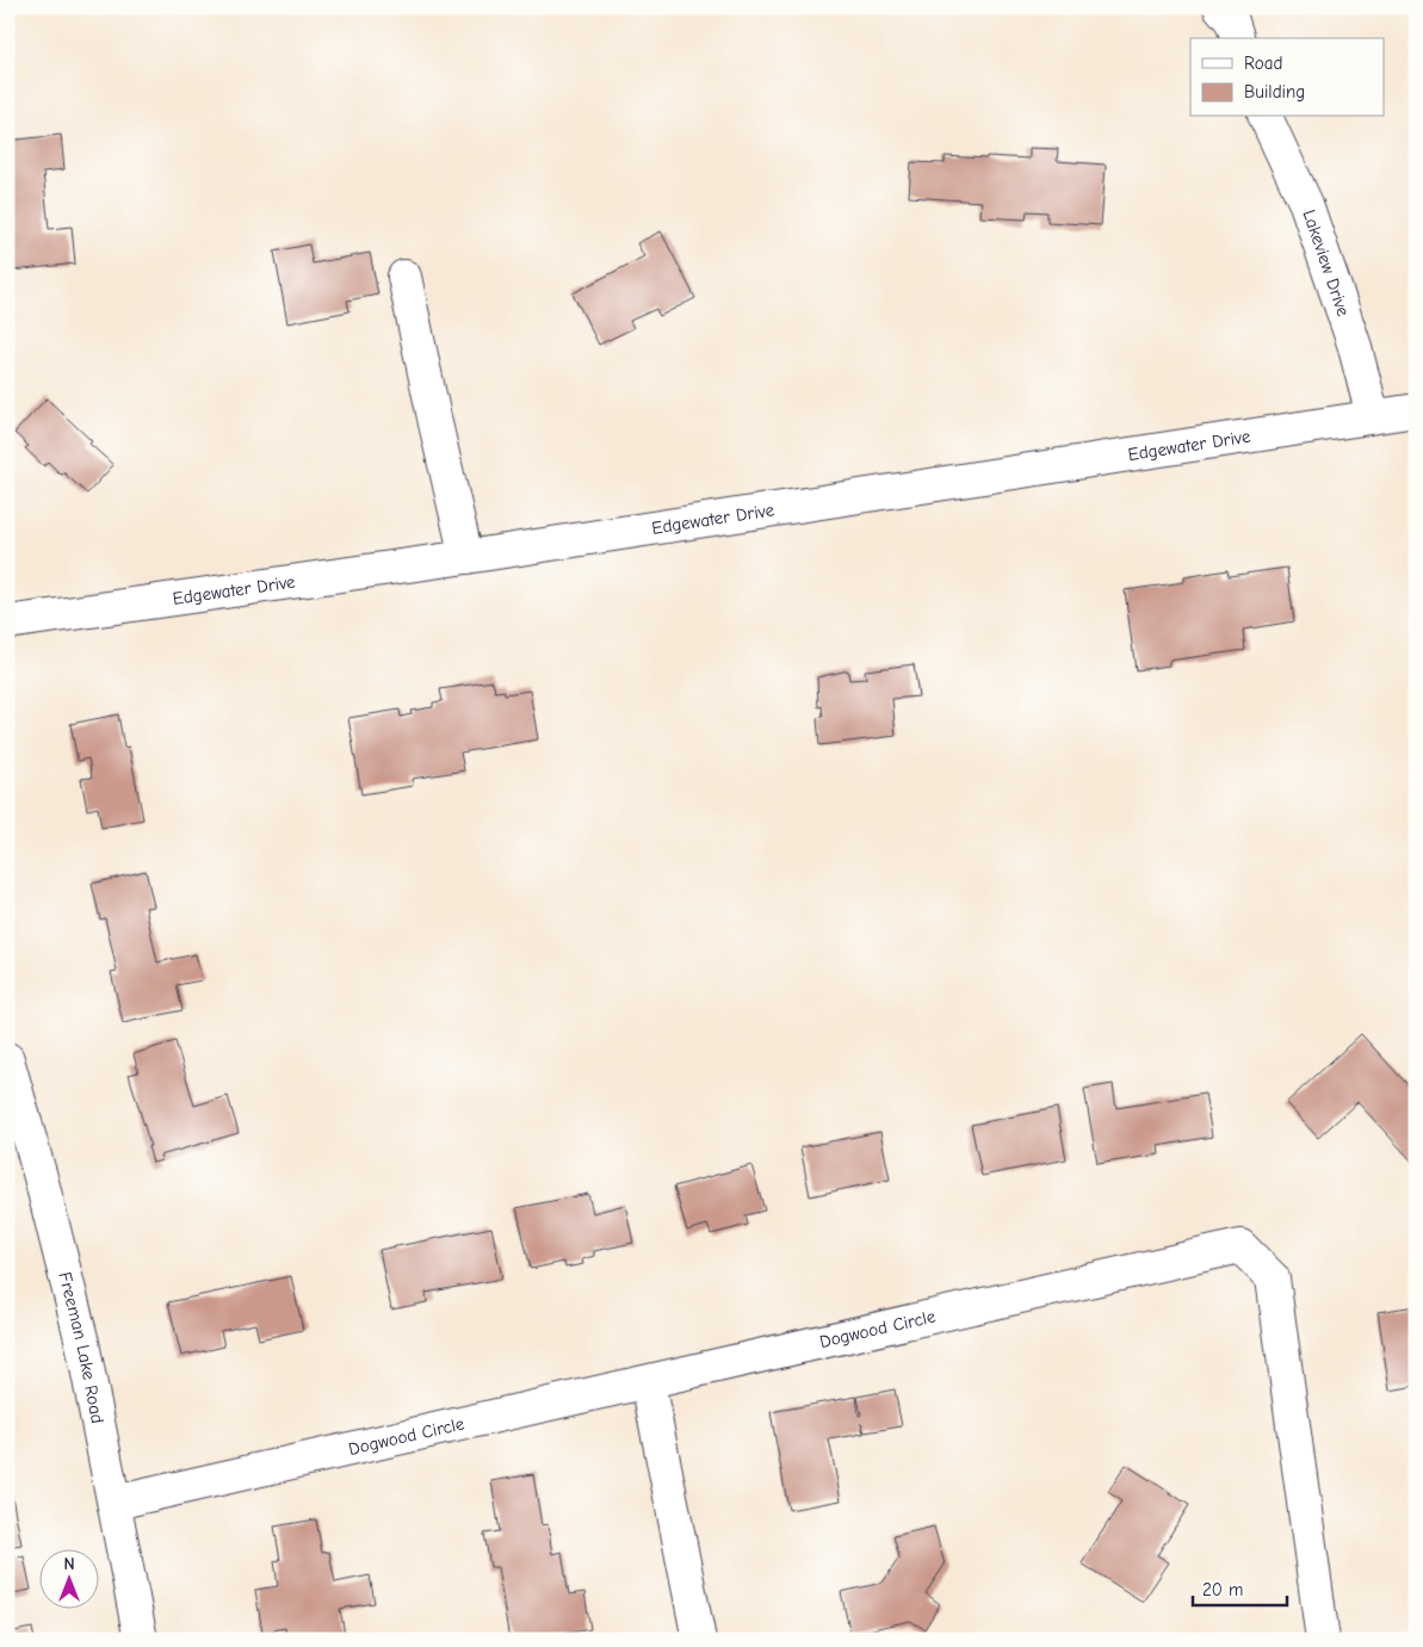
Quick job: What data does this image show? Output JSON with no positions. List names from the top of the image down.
{
  "streets": {
    "street": [
      "Lakeview Drive",
      "Edgewater Drive",
      "Dogwood Circle",
      "Freeman Lake Road"
    ]
  },
  "crossings": [
    ["Lakeview Drive", "Edgewater Drive"],
    ["Dogwood Circle", "Freeman Lake Road"]
  ],
  "legend": ["Road", "Building"],
  "scale_bar": "20 m",
  "north": "top"
}
